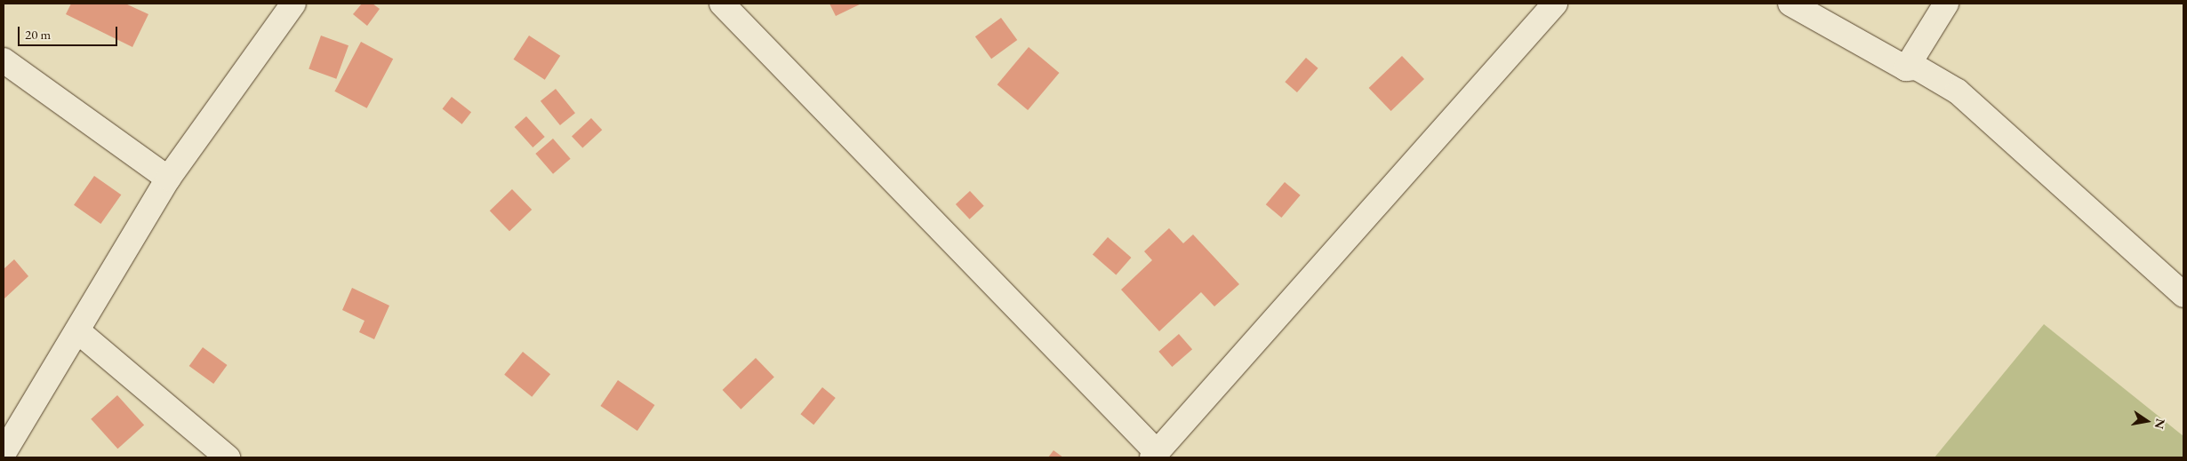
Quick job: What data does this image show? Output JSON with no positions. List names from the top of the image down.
{
  "scale_bar": "20 m",
  "north": "right"
}
